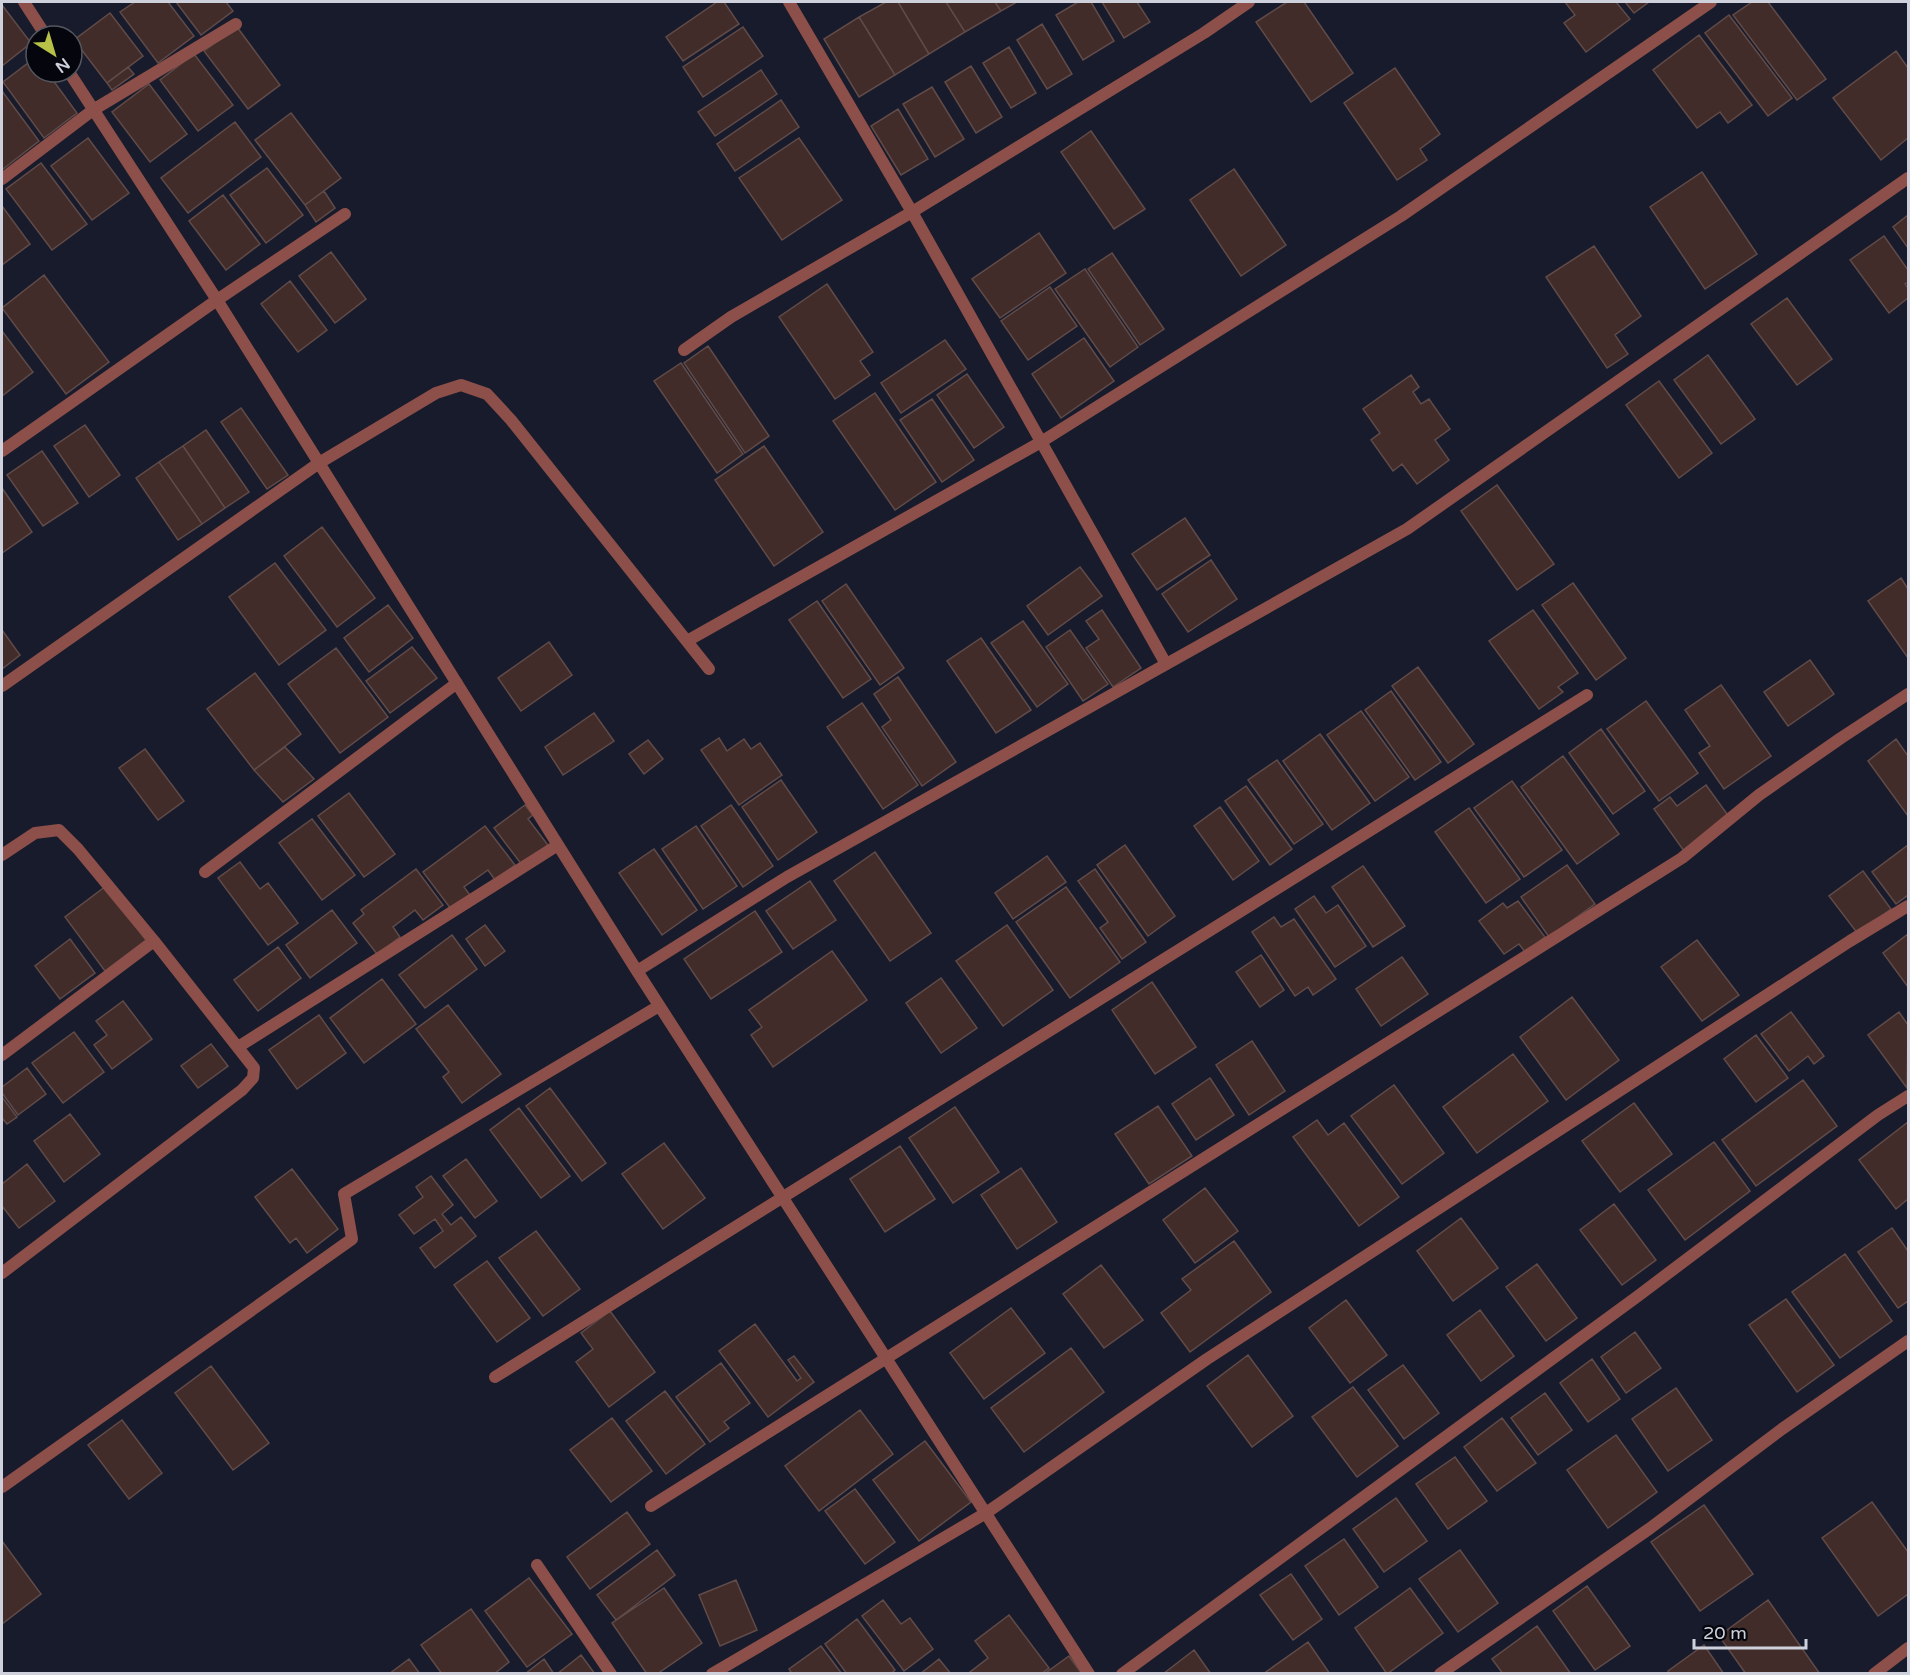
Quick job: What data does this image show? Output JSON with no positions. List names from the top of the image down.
{
  "scale_bar": "20 m",
  "north": "bottom right"
}
